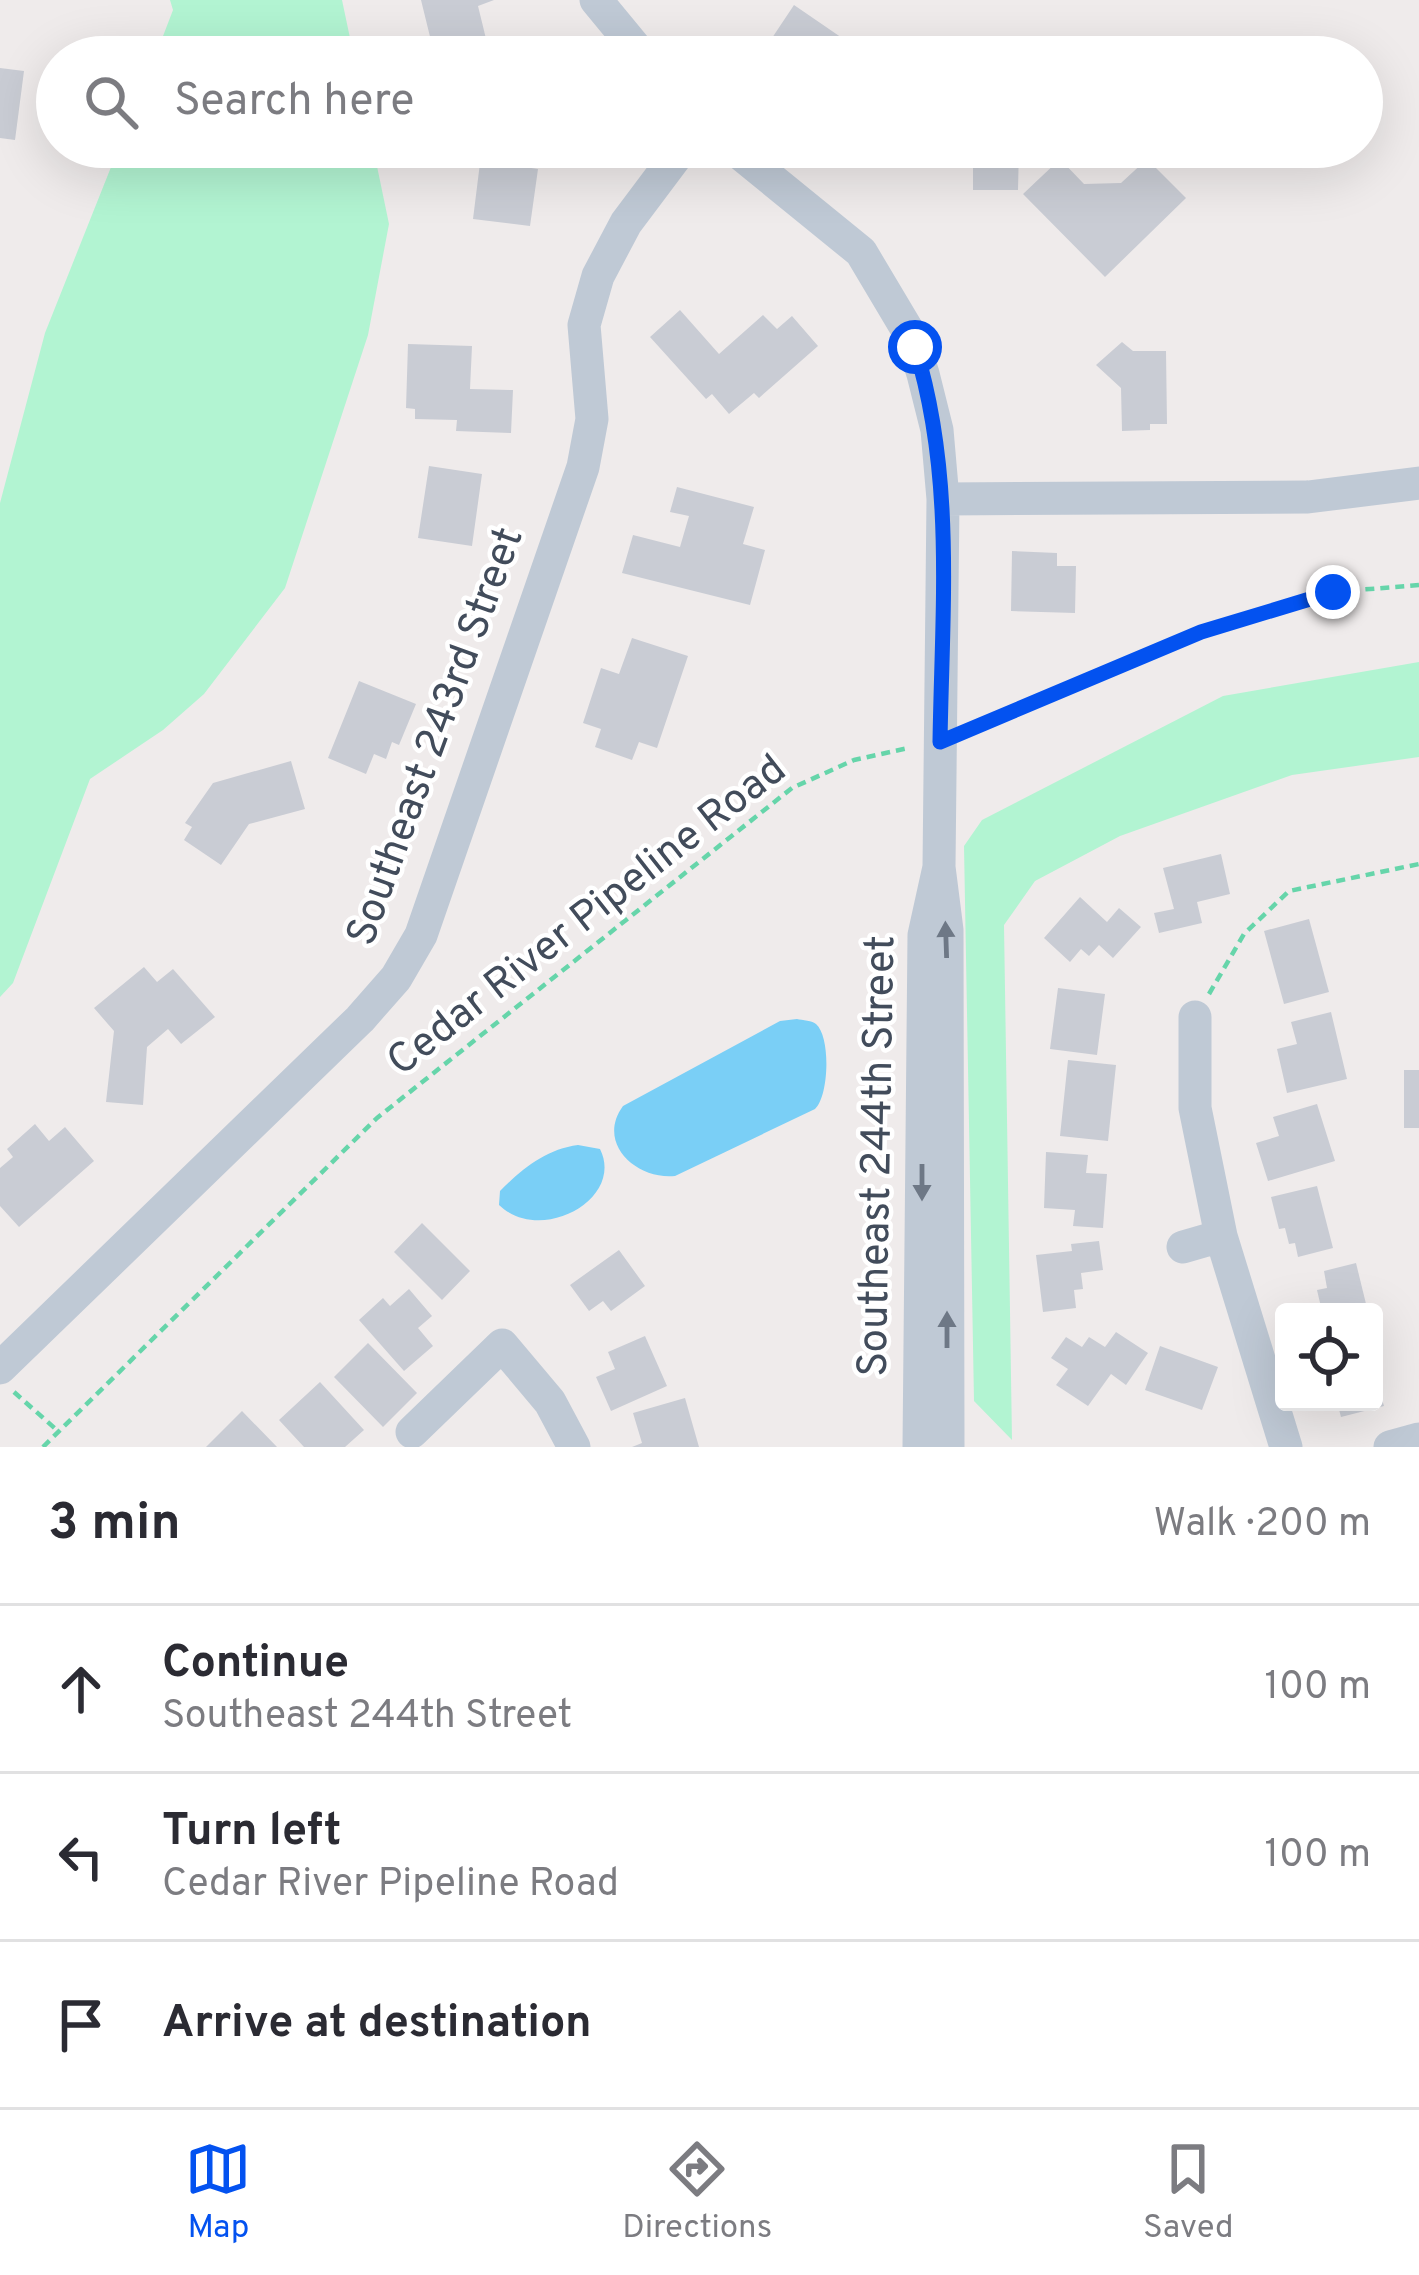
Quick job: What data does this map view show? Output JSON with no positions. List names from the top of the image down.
{
  "streets": {
    "street": ["Southeast 243rd Street", "Southeast 244th Street"],
    "path": ["Cedar River Pipeline Road"]
  },
  "crossings": [
    ["Cedar River Pipeline Road", "Southeast 244th Street"]
  ],
  "page": {
    "search": "Search here",
    "heading": ["3 min", "Walk · 200 m"],
    "list": [
      ["Continue", "Southeast 244th Street", "100 m"],
      ["Turn left", "Cedar River Pipeline Road", "100 m"],
      "Arrive at destination"
    ],
    "nav": ["Map", "Directions", "Saved"]
  }
}
